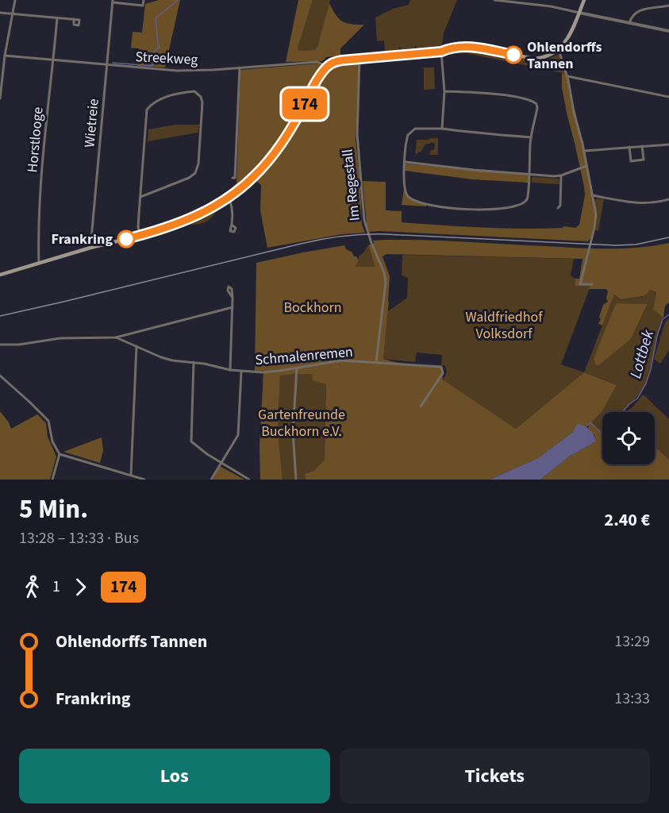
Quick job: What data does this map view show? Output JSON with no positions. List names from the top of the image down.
{
  "streets": {
    "street": [
      "Streekweg",
      "Wietreie",
      "Horstlooge",
      "Im Regestall",
      "Schmalenremen"
    ]
  },
  "crossings": [
    ["Streekweg", "Wietreie"],
    ["Streekweg", "Horstlooge"],
    ["Im Regestall", "Schmalenremen"]
  ],
  "water": ["Lottbek"],
  "parks": ["Bockhorn", "Waldfriedhof Volksdorf", "Gartenfreunde Buckhorn e.V."],
  "places": ["Ohlendorffs Tannen", "Frankring"],
  "lines": ["bus line 174"],
  "page": {
    "on_map": "174",
    "heading": ["5 Min.", "13:28 – 13:33 · Bus", "2.40 €"],
    "legs": ["1", "174"],
    "list": [
      {
        "name": "Ohlendorffs Tannen",
        "value": "13:29"
      },
      {
        "name": "Frankring",
        "value": "13:33"
      }
    ],
    "buttons": ["Los", "Tickets"]
  }
}
